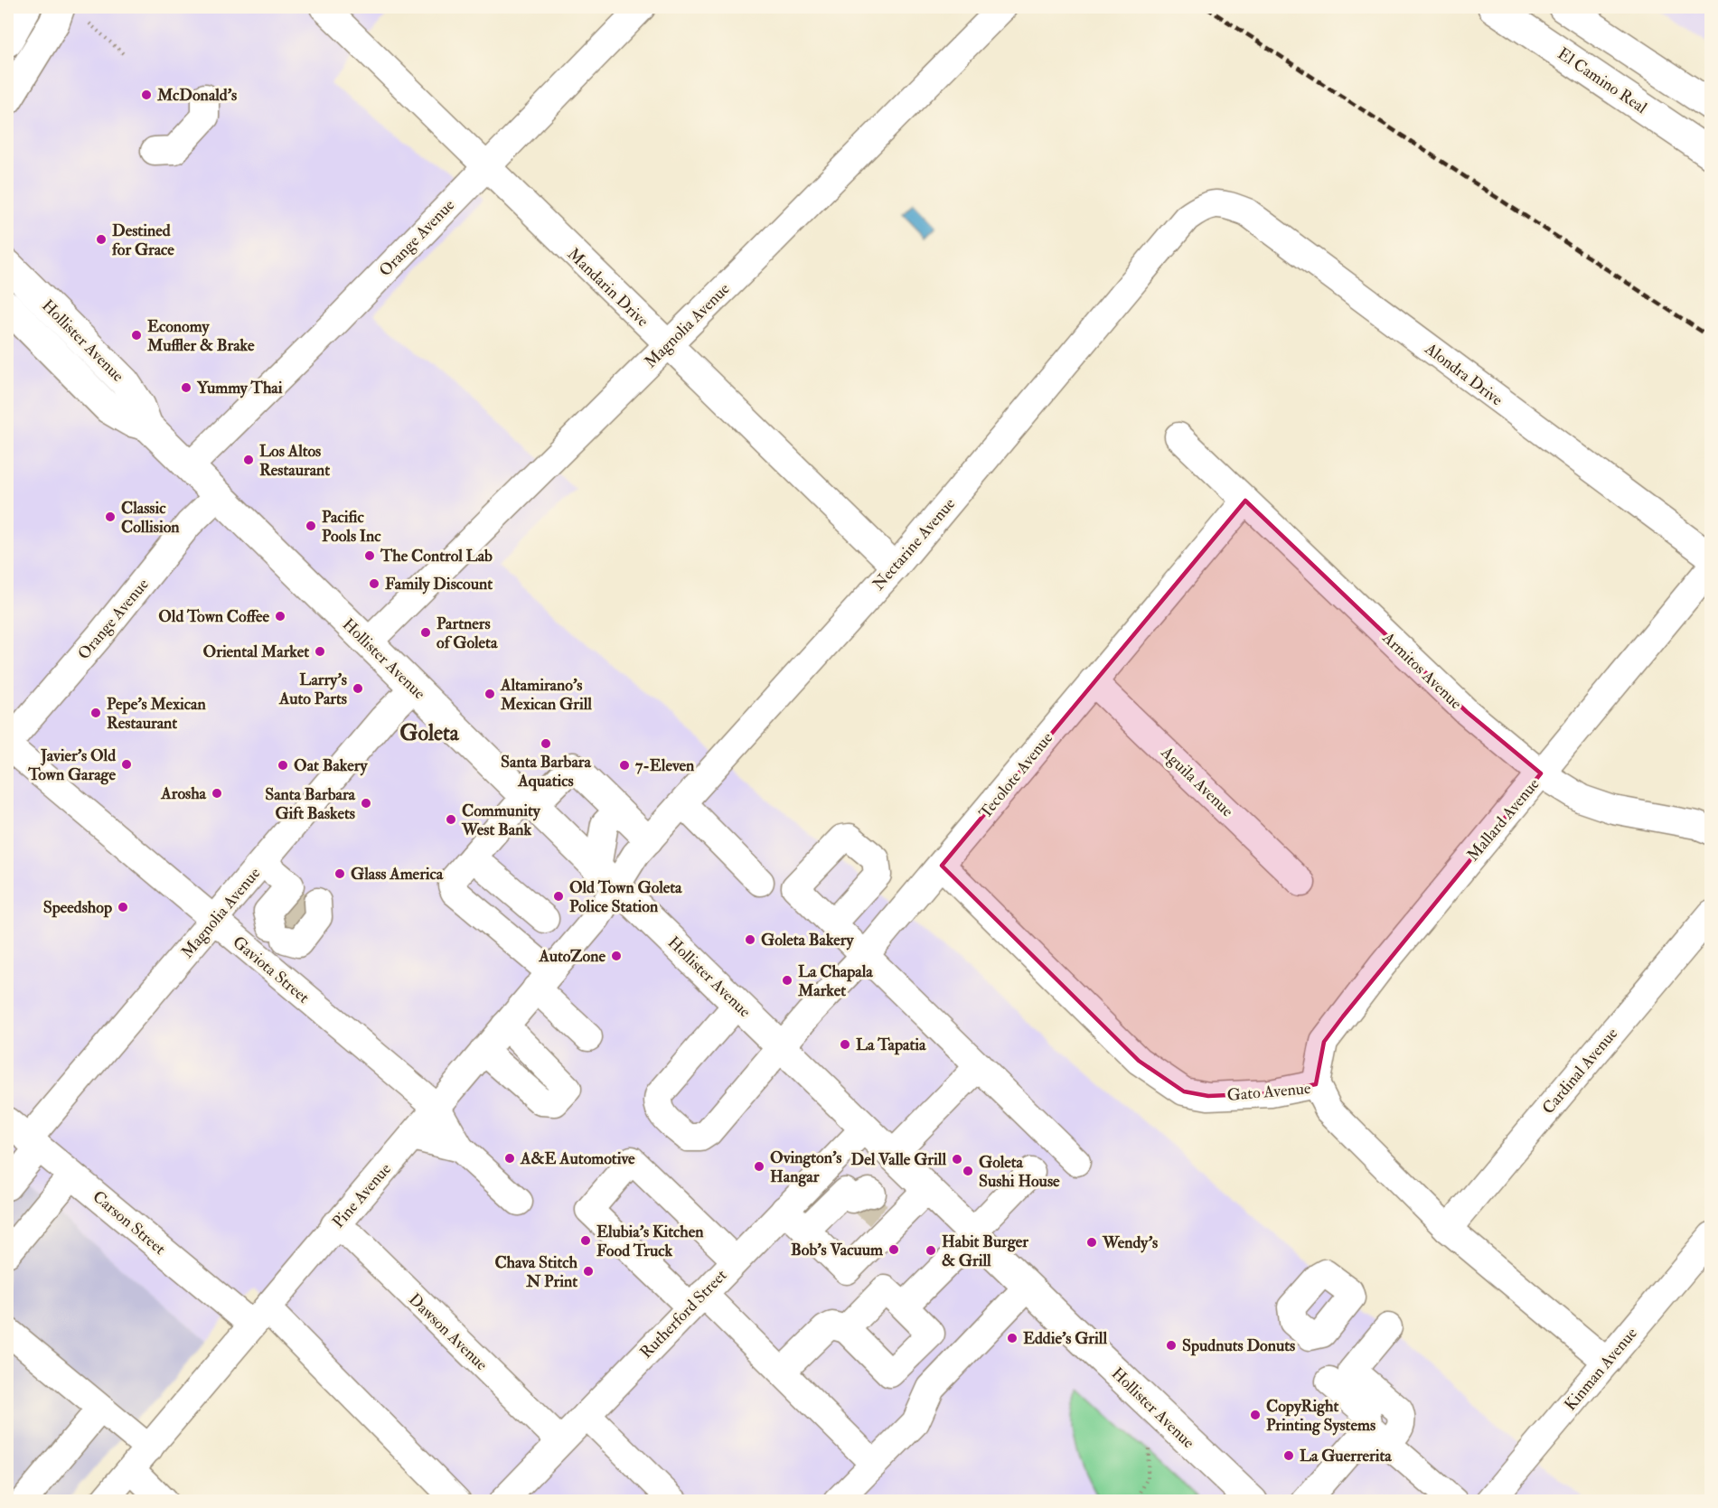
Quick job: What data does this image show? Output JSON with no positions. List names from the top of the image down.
{
  "streets": {
    "main road": ["El Camino Real", "Hollister Avenue"],
    "street": [
      "Orange Avenue",
      "Mandarin Drive",
      "Magnolia Avenue",
      "Alondra Drive",
      "Nectarine Avenue",
      "Armitos Avenue",
      "Tecolote Avenue",
      "Aguila Avenue",
      "Mallard Avenue",
      "Gaviota Street",
      "Cardinal Avenue",
      "Gato Avenue",
      "Pine Avenue",
      "Carson Street",
      "Rutherford Street",
      "Dawson Avenue",
      "Kinman Avenue"
    ]
  },
  "crossings": [
    ["Orange Avenue", "Mandarin Drive"],
    ["Orange Avenue", "Hollister Avenue"],
    ["Orange Avenue", "Gaviota Street"],
    ["Mandarin Drive", "Magnolia Avenue"],
    ["Mandarin Drive", "Nectarine Avenue"],
    ["Magnolia Avenue", "Hollister Avenue"],
    ["Magnolia Avenue", "Gaviota Street"],
    ["Magnolia Avenue", "Carson Street"],
    ["Hollister Avenue", "Nectarine Avenue"],
    ["Hollister Avenue", "Tecolote Avenue"],
    ["Hollister Avenue", "Pine Avenue"],
    ["Hollister Avenue", "Rutherford Street"],
    ["Alondra Drive", "Nectarine Avenue"],
    ["Nectarine Avenue", "Pine Avenue"],
    ["Armitos Avenue", "Tecolote Avenue"],
    ["Armitos Avenue", "Mallard Avenue"],
    ["Tecolote Avenue", "Aguila Avenue"],
    ["Tecolote Avenue", "Gato Avenue"],
    ["Mallard Avenue", "Gato Avenue"],
    ["Gaviota Street", "Pine Avenue"],
    ["Cardinal Avenue", "Gato Avenue"],
    ["Gato Avenue", "Kinman Avenue"],
    ["Pine Avenue", "Carson Street"],
    ["Pine Avenue", "Dawson Avenue"],
    ["Rutherford Street", "Dawson Avenue"]
  ],
  "districts": ["Goleta"],
  "places": [
    "McDonald's",
    "Destined for Grace",
    "Economy Muffler & Brake",
    "Yummy Thai",
    "Los Altos Restaurant",
    "Classic Collision",
    "Pacific Pools Inc",
    "The Control Lab",
    "Family Discount",
    "Old Town Coffee",
    "Partners of Goleta",
    "Oriental Market",
    "Larry's Auto Parts",
    "Altamirano's Mexican Grill",
    "Pepe's Mexican Restaurant",
    "Santa Barbara Aquatics",
    "Javier's Old Town Garage",
    "Oat Bakery",
    "7-Eleven",
    "Arosha",
    "Santa Barbara Gift Baskets",
    "Community West Bank",
    "Glass America",
    "Old Town Goleta Police Station",
    "Speedshop",
    "Goleta Bakery",
    "AutoZone",
    "La Chapala Market",
    "La Tapatia",
    "A&E Automotive",
    "Del Valle Grill",
    "Ovington's Hangar",
    "Goleta Sushi House",
    "Elubia's Kitchen Food Truck",
    "Wendy's",
    "Bob's Vacuum",
    "Habit Burger & Grill",
    "Chava Stitch N Print",
    "Eddie's Grill",
    "Spudnuts Donuts",
    "CopyRight Printing Systems",
    "La Guerrerita"
  ]
}
